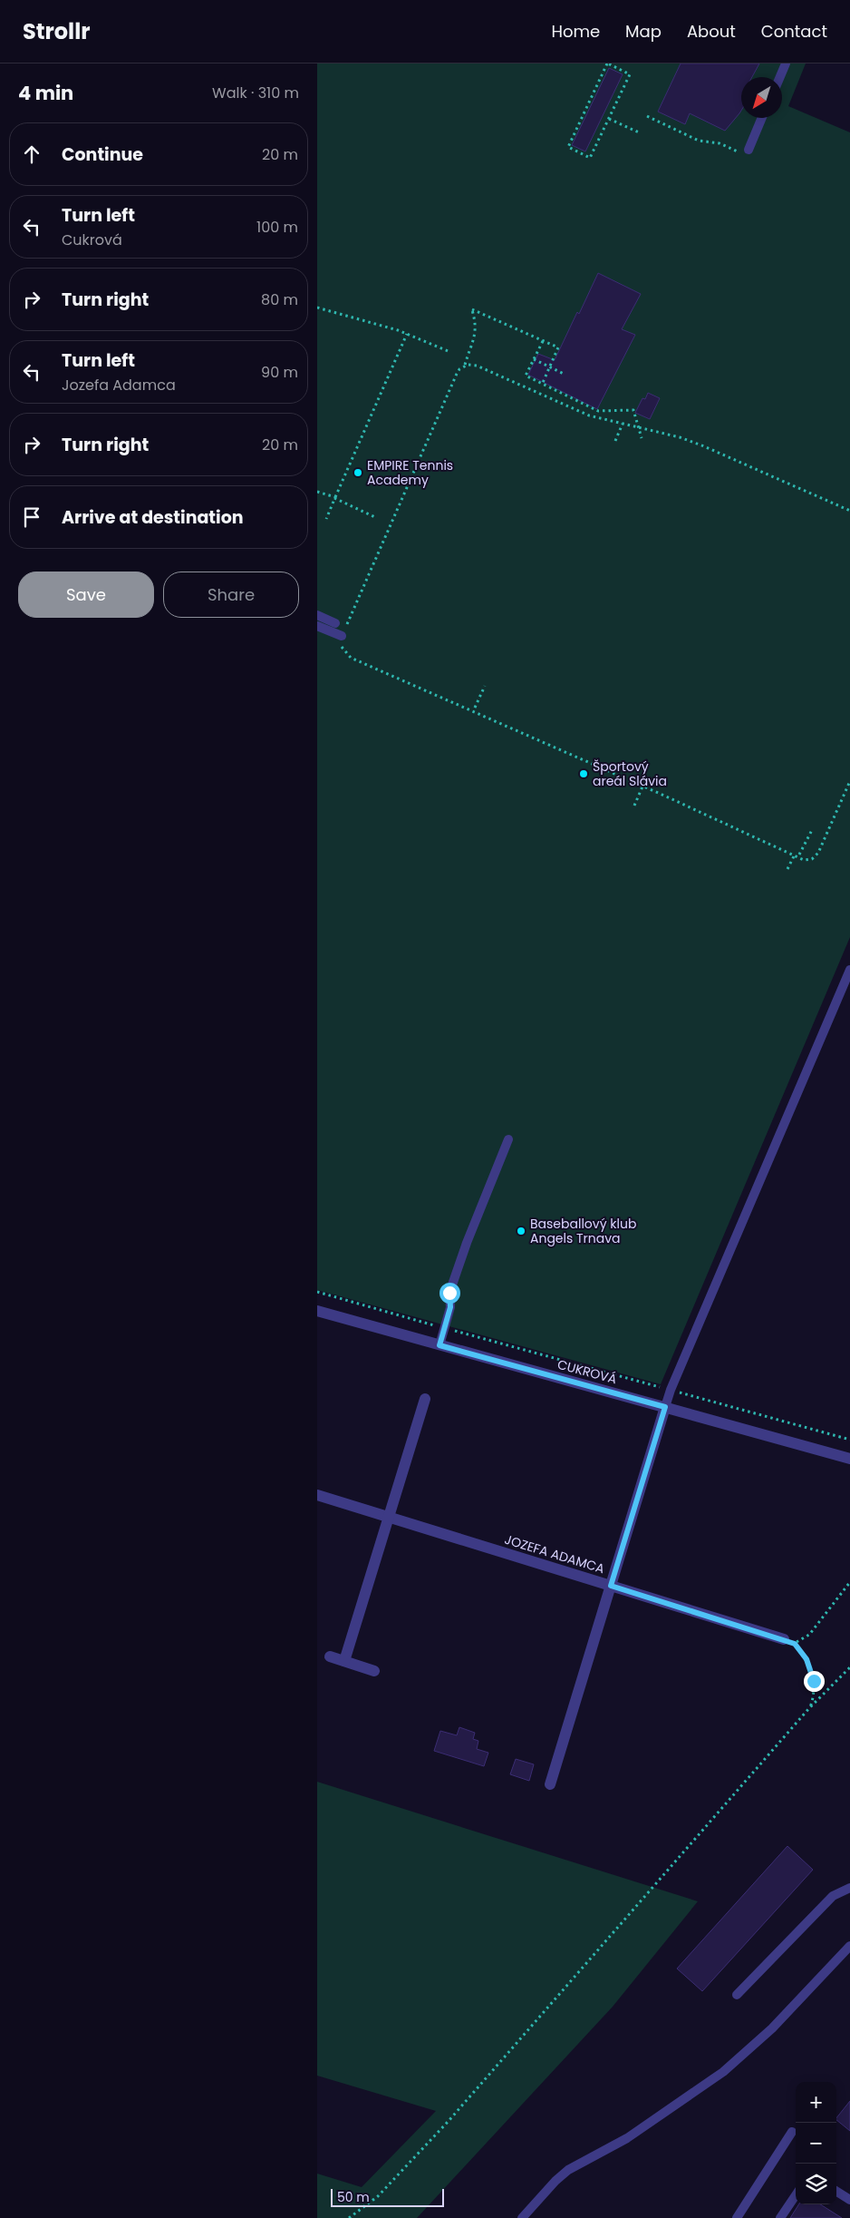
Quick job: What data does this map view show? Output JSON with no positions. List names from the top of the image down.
{
  "streets": {
    "street": ["CUKROVÁ", "JOZEFA ADAMCA"]
  },
  "places": ["EMPIRE Tennis Academy", "Športový areál Slávia", "Baseballový klub Angels Trnava"],
  "scale_bar": "50 m",
  "north": "bottom left",
  "page": {
    "header": "Strollr",
    "nav": [
      "Home",
      "Map",
      "About",
      "Contact"
    ],
    "heading": ["4 min", "Walk · 310 m"],
    "list": [
      ["Continue", "20 m"],
      ["Turn left", "Cukrová", "100 m"],
      ["Turn right", "80 m"],
      ["Turn left", "Jozefa Adamca", "90 m"],
      ["Turn right", "20 m"],
      "Arrive at destination"
    ],
    "buttons": ["Save", "Share"],
    "map_buttons": ["+", "−"],
    "scale": "50 m"
  }
}
